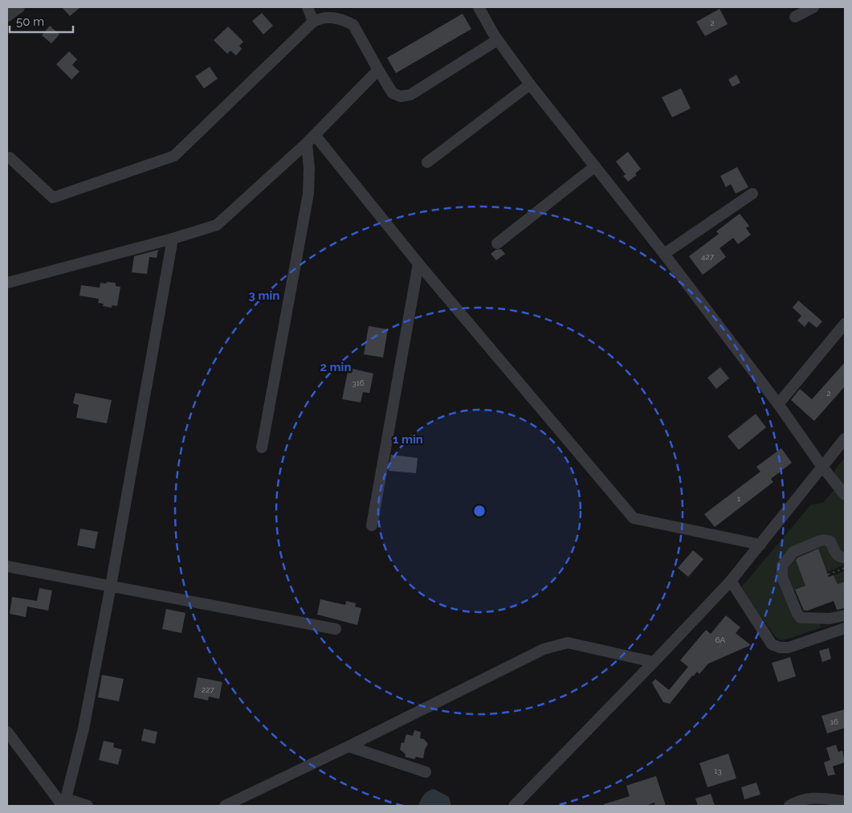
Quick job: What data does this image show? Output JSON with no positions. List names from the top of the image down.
{
  "house_numbers": [
    "2",
    "427",
    "316",
    "2",
    "1",
    "6А",
    "227",
    "16",
    "13"
  ],
  "scale_bar": "50 m",
  "rings": ["3 min", "2 min", "1 min"]
}
